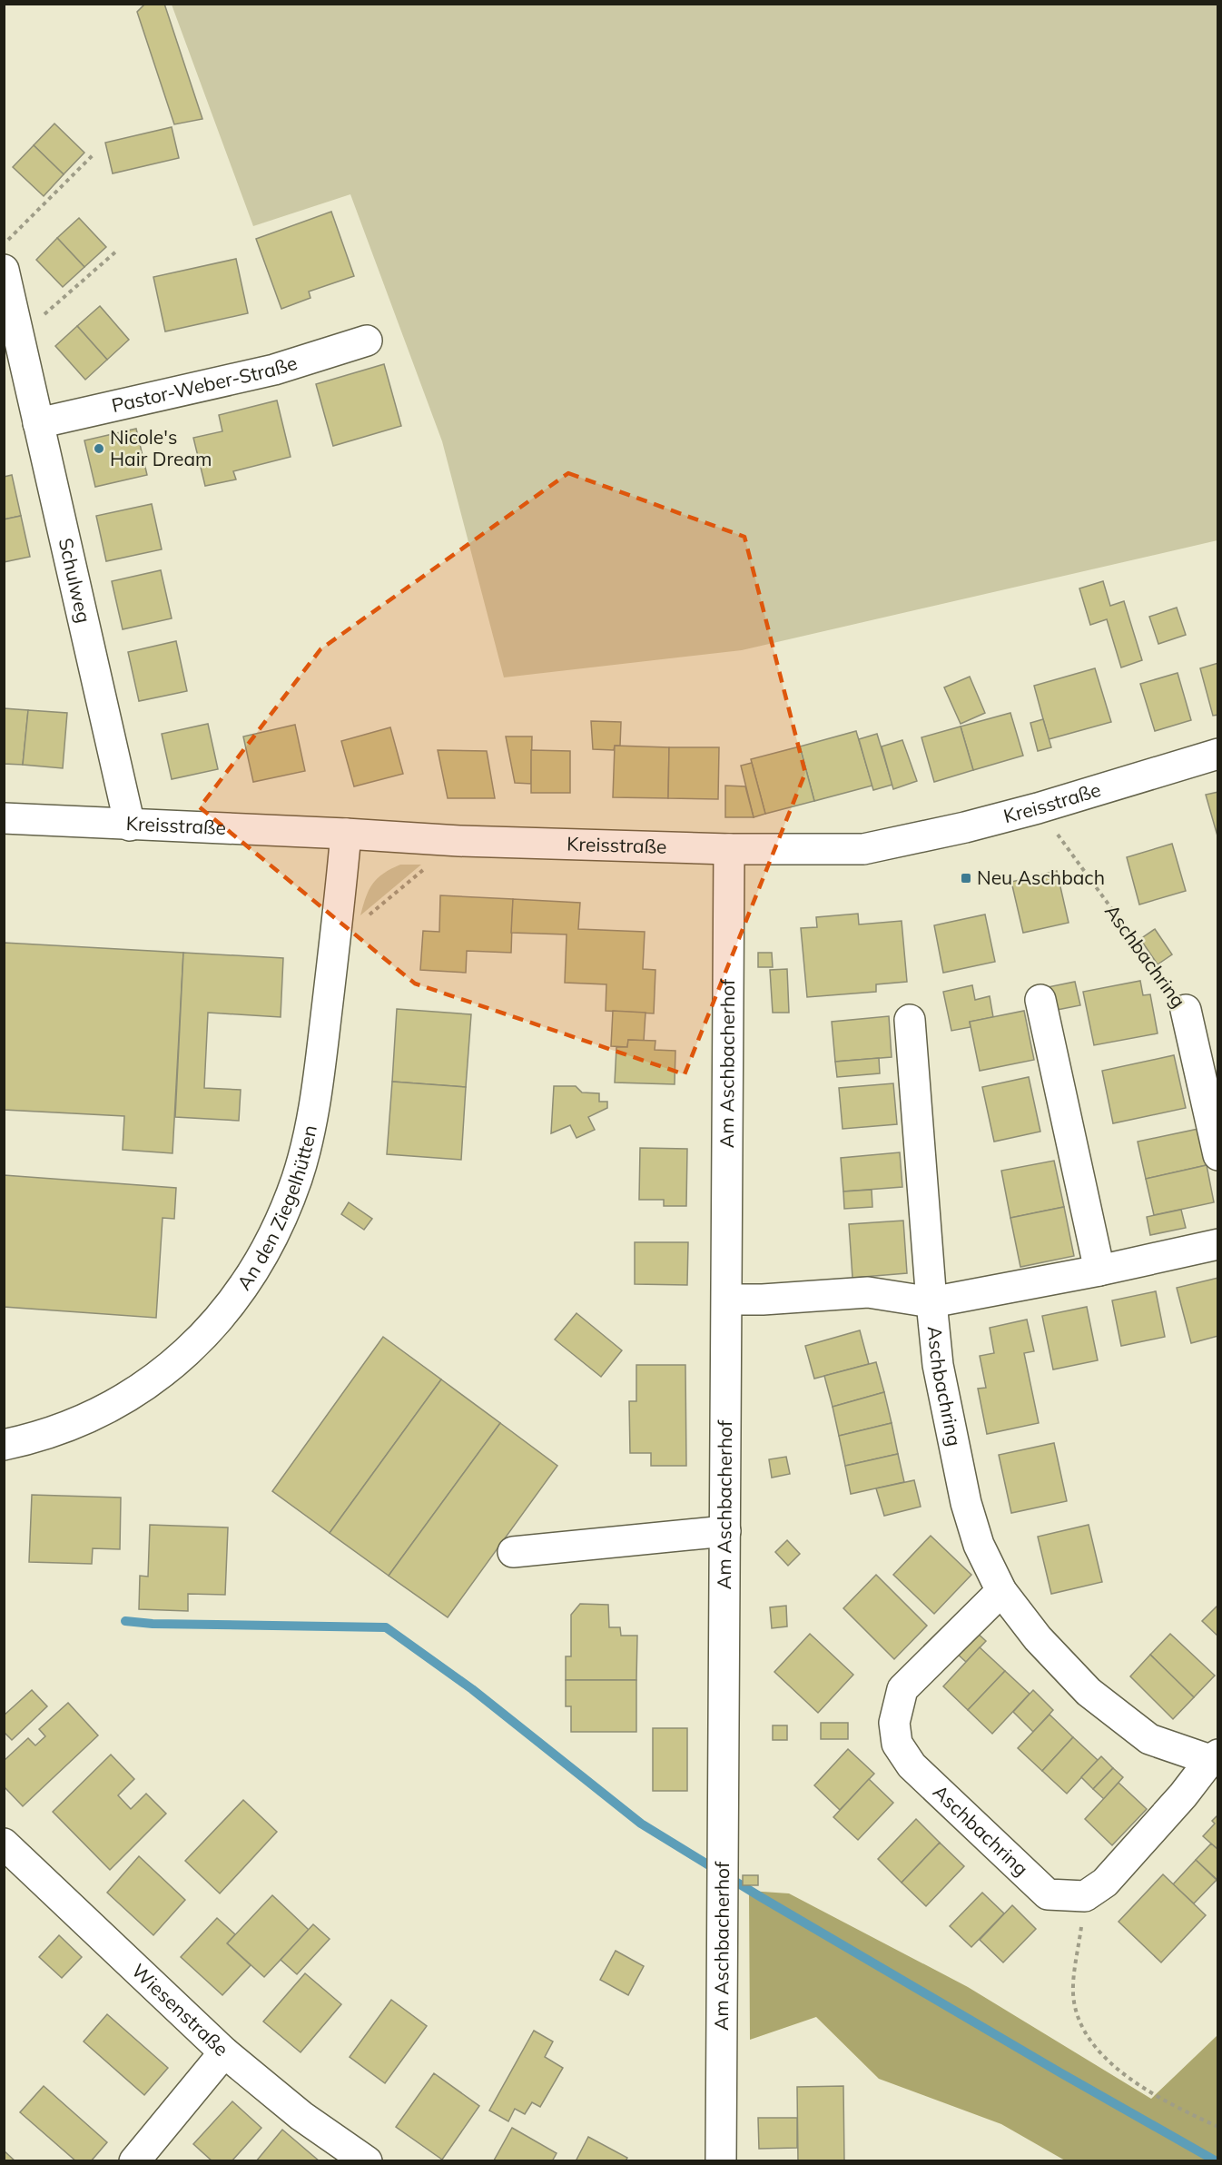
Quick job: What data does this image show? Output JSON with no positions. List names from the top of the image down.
{
  "streets": {
    "street": [
      "Pastor-Weber-Straße",
      "Schulweg",
      "Kreisstraße",
      "Aschbachring",
      "Am Aschbacherhof",
      "An den Ziegelhütten",
      "Wiesenstraße"
    ]
  },
  "crossings": [
    ["Pastor-Weber-Straße", "Schulweg"],
    ["Schulweg", "Kreisstraße"],
    ["Kreisstraße", "Aschbachring"],
    ["Kreisstraße", "Am Aschbacherhof"],
    ["Kreisstraße", "An den Ziegelhütten"],
    ["Aschbachring", "Am Aschbacherhof"]
  ],
  "places": {
    "other": ["Nicole's Hair Dream"],
    "transit": ["Neu Aschbach"]
  }
}
